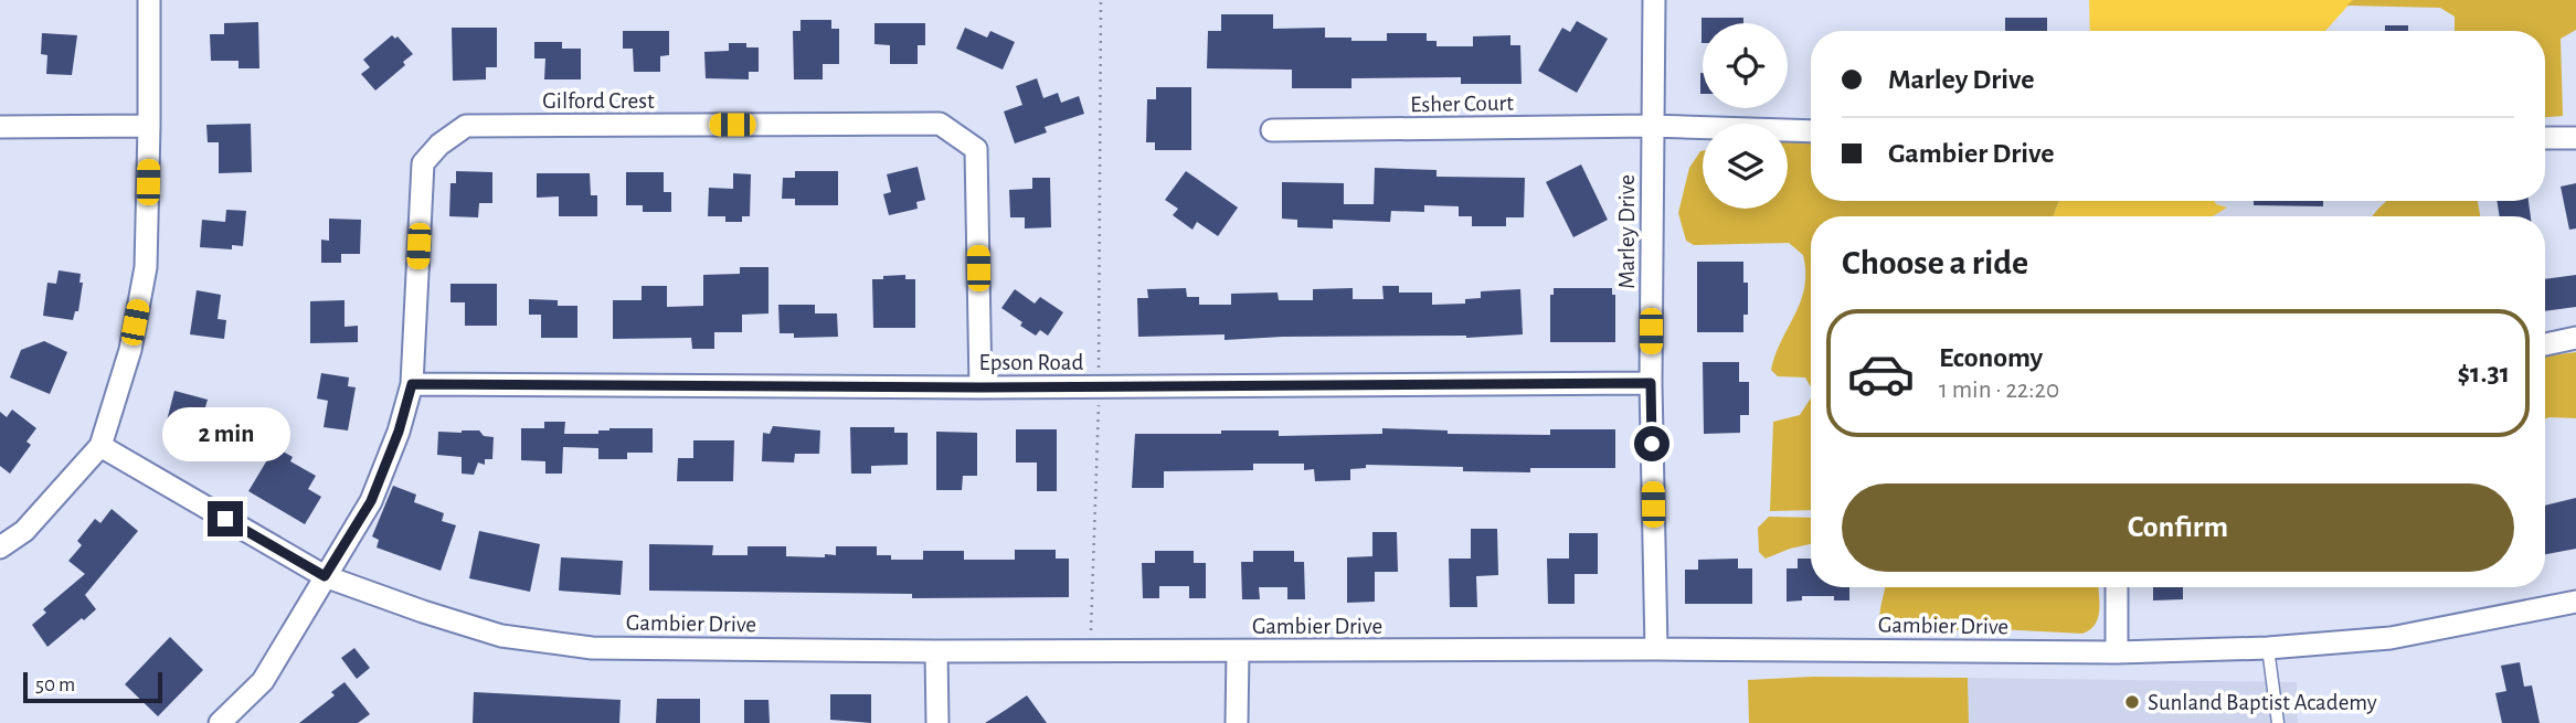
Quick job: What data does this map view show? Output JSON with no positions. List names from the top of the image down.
{
  "streets": {
    "street": [
      "Gilford Crest",
      "Esher Court",
      "Marley Drive",
      "Epson Road",
      "Gambier Drive"
    ]
  },
  "crossings": [
    ["Gilford Crest", "Epson Road"],
    ["Gilford Crest", "Gambier Drive"],
    ["Esher Court", "Marley Drive"],
    ["Marley Drive", "Epson Road"],
    ["Marley Drive", "Gambier Drive"]
  ],
  "places": ["Sunland Baptist Academy"],
  "scale_bar": "50 m",
  "page": {
    "banner": ["Marley Drive", "Gambier Drive"],
    "heading": "Choose a ride",
    "list": [
      {
        "name": "Economy",
        "note": "1 min · 22:20",
        "value": "$1.31"
      }
    ],
    "bubble": "2 min",
    "buttons": "Confirm",
    "scale": "50 m"
  }
}
